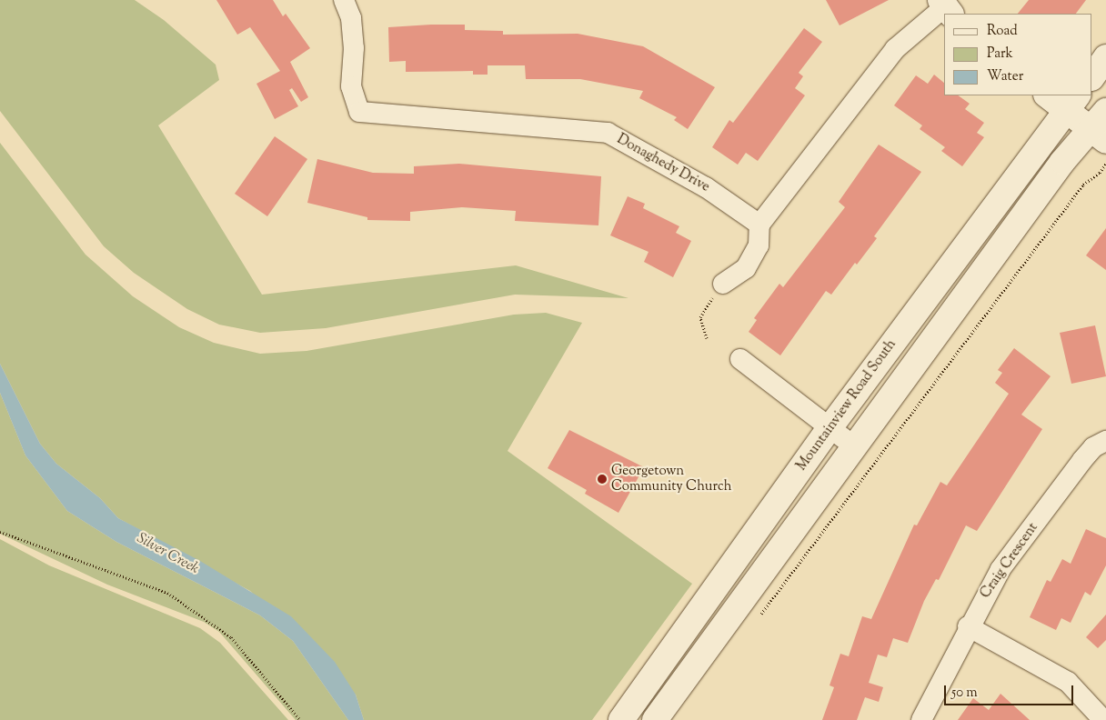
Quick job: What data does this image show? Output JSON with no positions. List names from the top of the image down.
{
  "streets": {
    "main road": ["Mountainview Road South"],
    "street": ["Donaghedy Drive", "Craig Crescent"]
  },
  "water": ["Silver Creek"],
  "places": ["Georgetown Community Church"],
  "legend": ["Road", "Park", "Water"],
  "scale_bar": "50 m"
}
